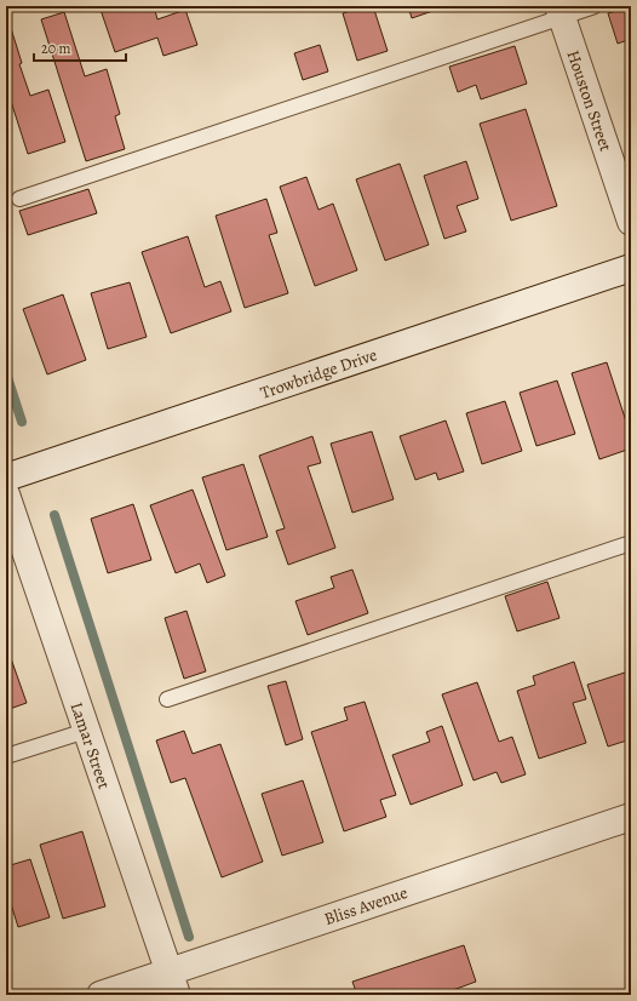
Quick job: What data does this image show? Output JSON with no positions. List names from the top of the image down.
{
  "streets": {
    "street": [
      "Houston Street",
      "Trowbridge Drive",
      "Lamar Street",
      "Bliss Avenue"
    ]
  },
  "crossings": [
    ["Lamar Street", "Bliss Avenue"]
  ],
  "scale_bar": "20 m"
}
